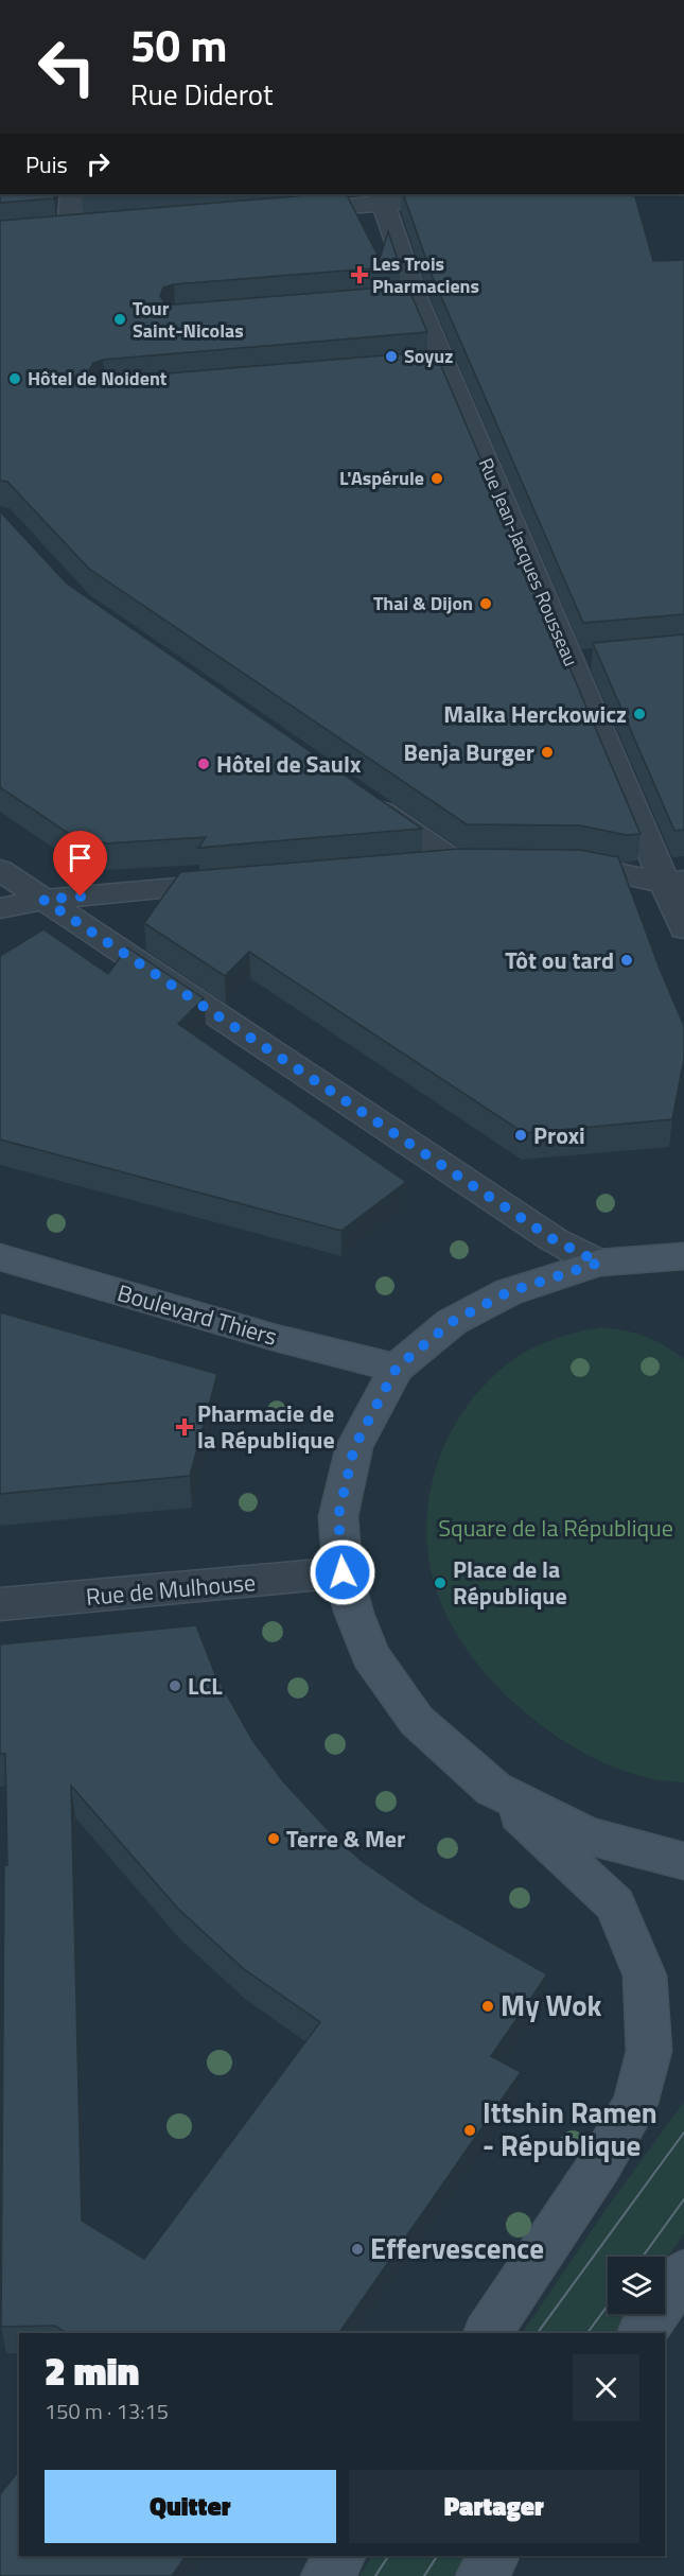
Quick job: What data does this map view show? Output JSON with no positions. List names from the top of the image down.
{
  "streets": {
    "main road": ["Boulevard Thiers"],
    "street": ["Rue Jean-Jacques Rousseau", "Rue de Mulhouse"]
  },
  "parks": ["Square de la République"],
  "places": {
    "health": ["Les Trois Pharmaciens", "Pharmacie de la République"],
    "other": [
      "Tour Saint-Nicolas",
      "Soyuz",
      "Hôtel de Noident",
      "L'Aspérule",
      "Thai & Dijon",
      "Malka Herckowicz",
      "Benja Burger",
      "Hôtel de Saulx",
      "Tôt ou tard",
      "Proxi",
      "Place de la République",
      "LCL",
      "Terre & Mer",
      "My Wok",
      "Ittshin Ramen - République",
      "Effervescence"
    ]
  },
  "page": {
    "turn": ["50 m", "Rue Diderot"],
    "then": "Puis",
    "heading": ["2 min", "150 m · 13:15"],
    "buttons": ["Quitter", "Partager"]
  }
}
